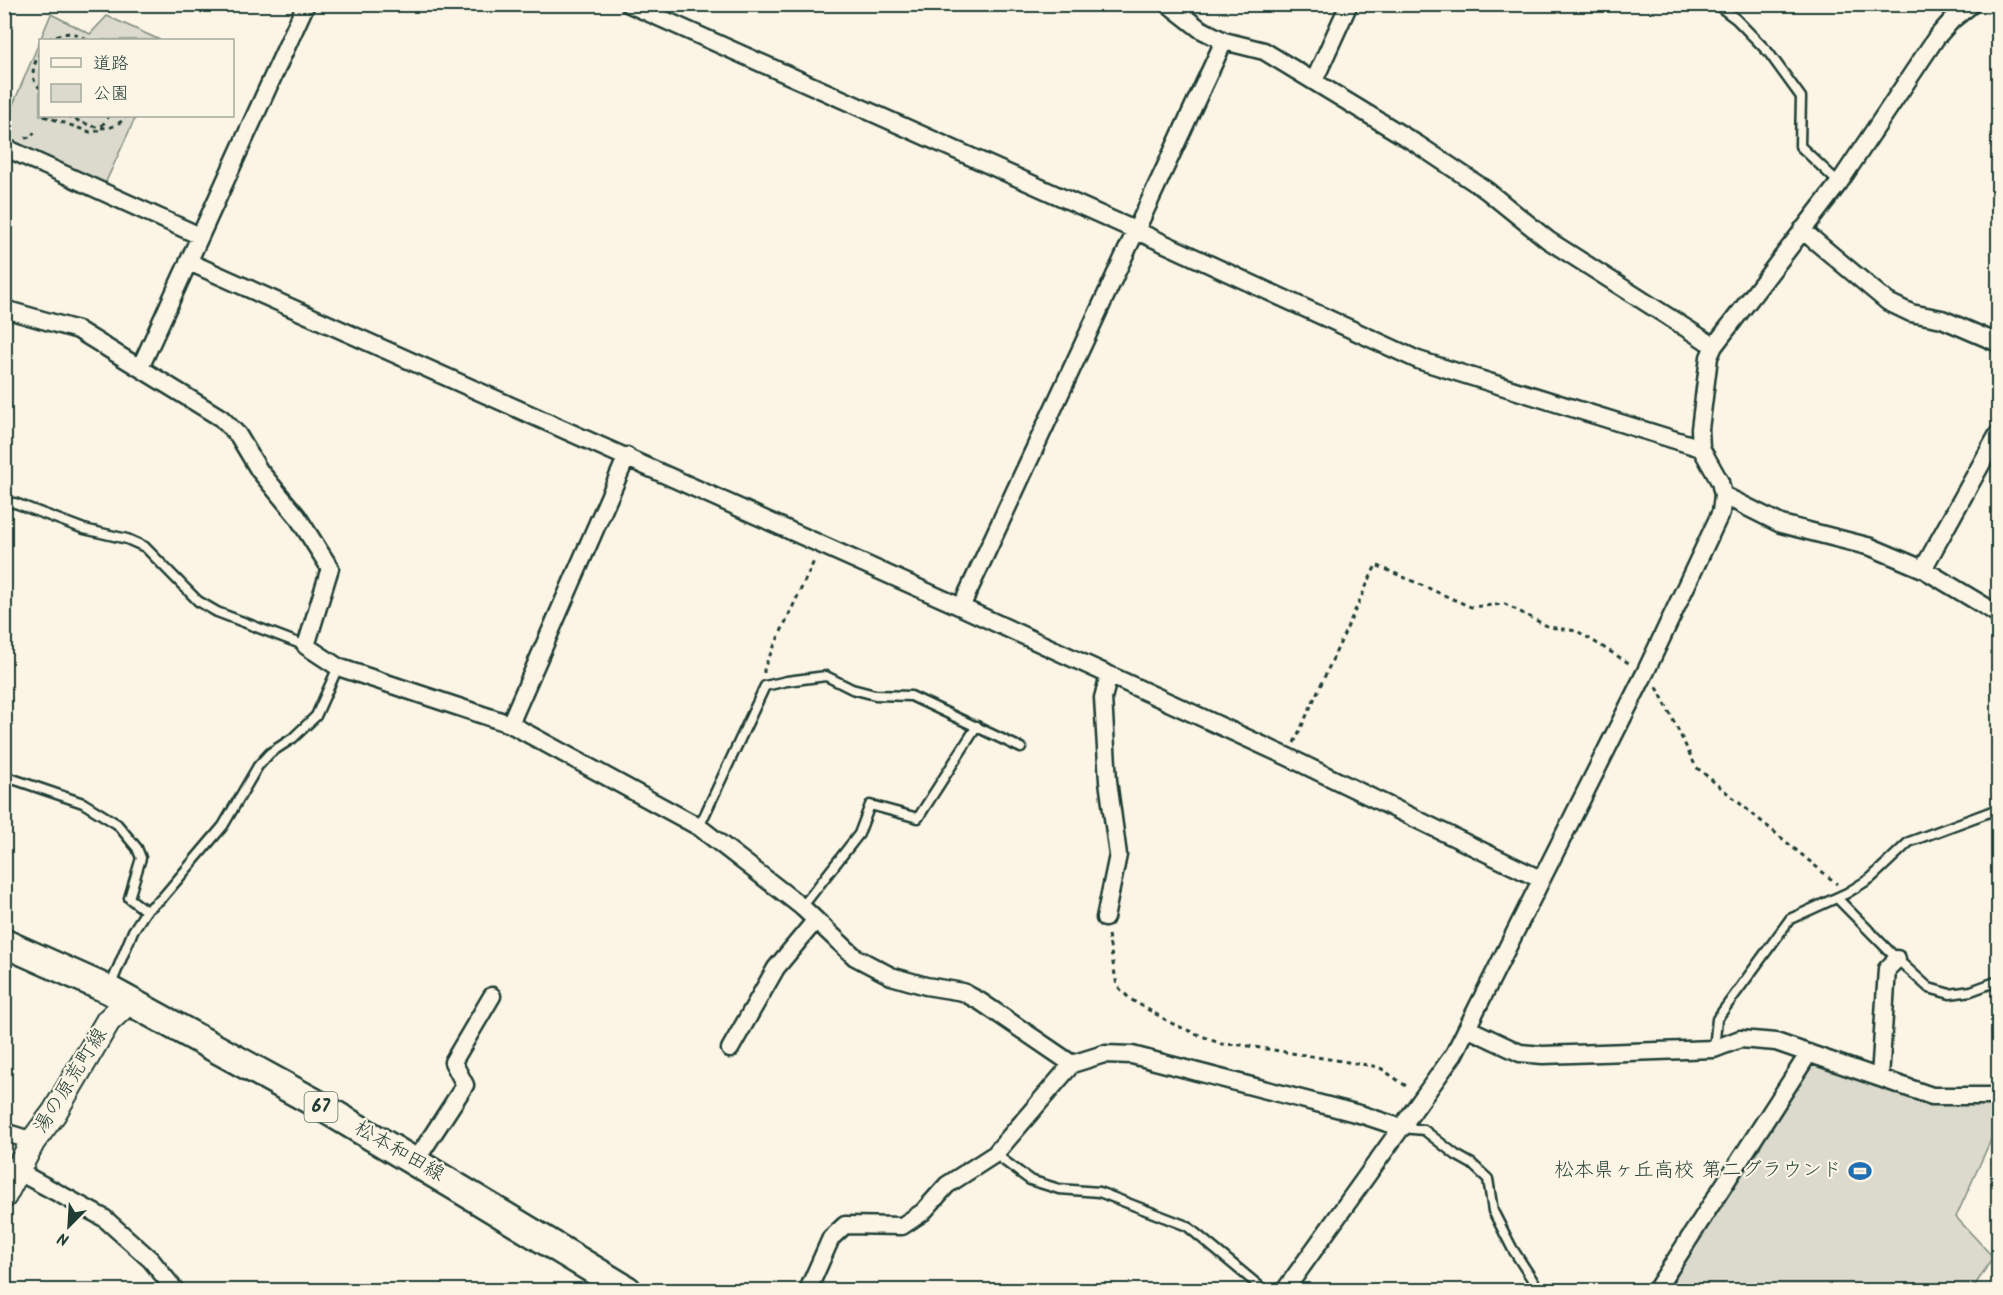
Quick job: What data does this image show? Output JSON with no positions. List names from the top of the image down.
{
  "streets": {
    "main road": ["湯の原荒町線", "67", "松本和田線"]
  },
  "crossings": [
    ["湯の原荒町線", "松本和田線"]
  ],
  "places": {
    "sports": ["松本県ヶ丘高校 第二グラウンド"]
  },
  "legend": ["道路", "公園"],
  "north": "bottom left"
}
